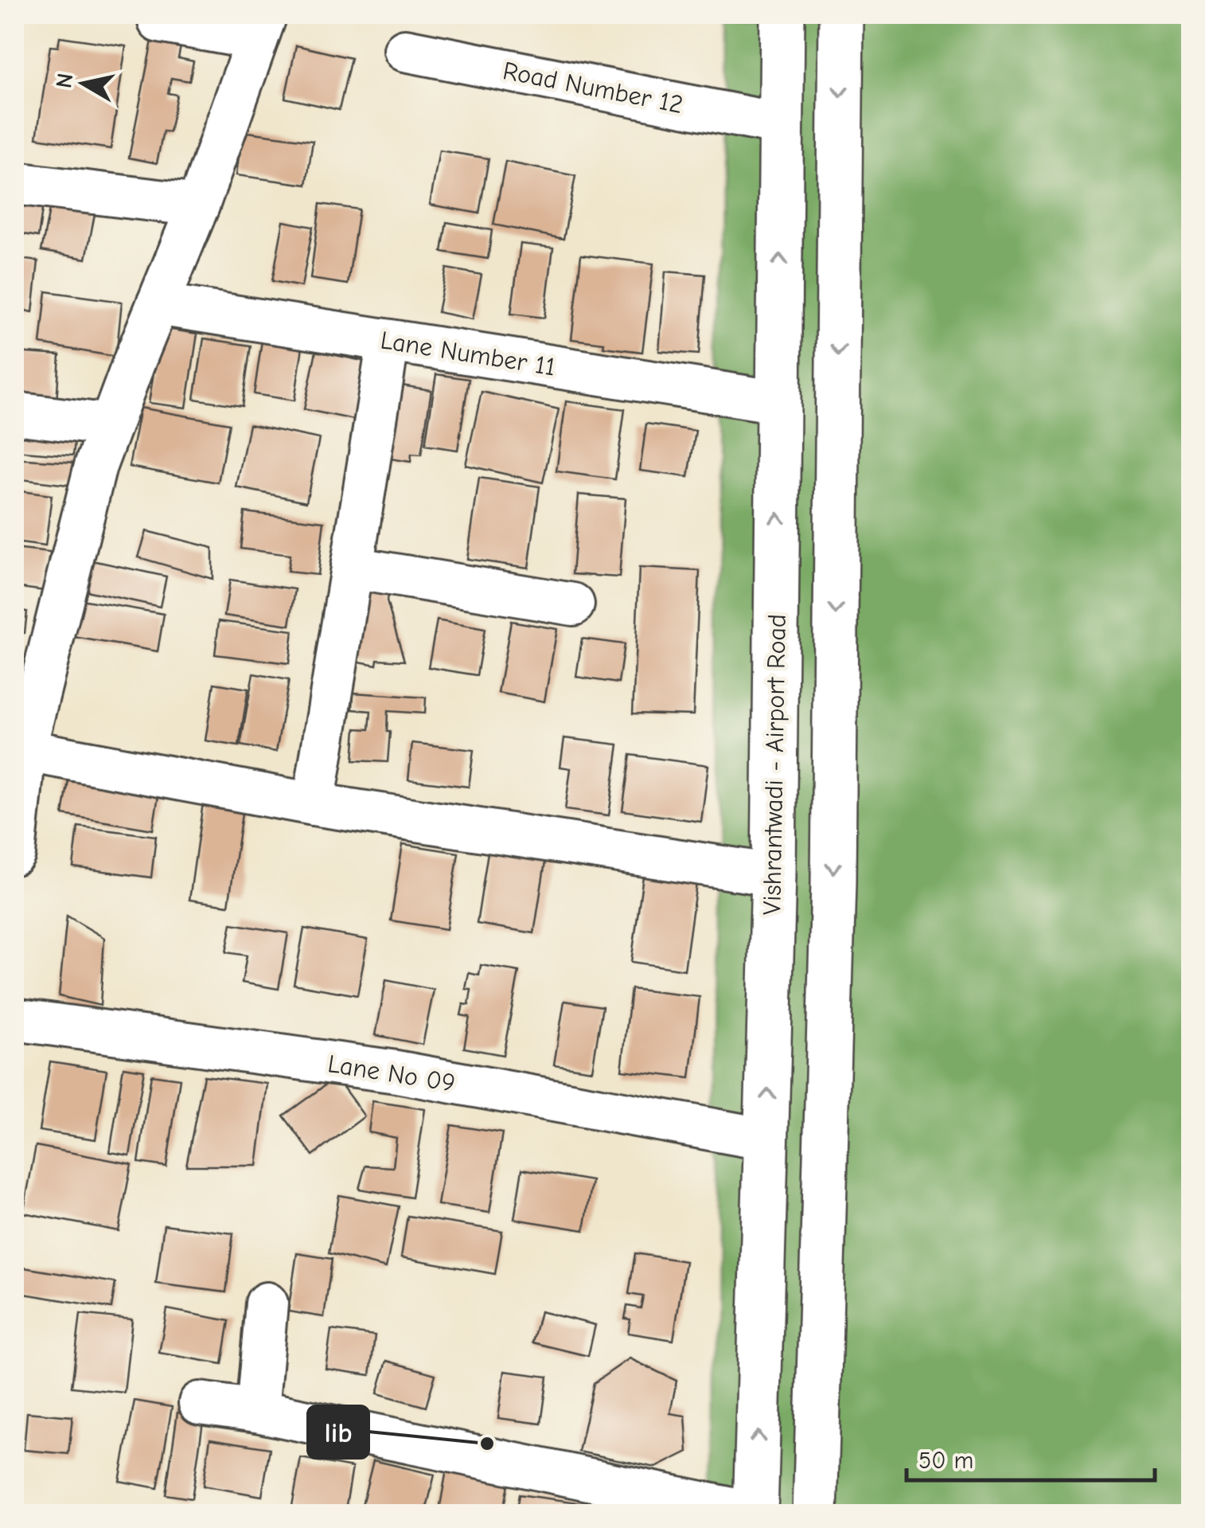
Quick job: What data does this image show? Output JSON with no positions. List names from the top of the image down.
{
  "streets": {
    "main road": ["Vishrantwadi - Airport Road"],
    "street": ["Road Number 12", "Lane Number 11", "Lane No 09"]
  },
  "crossings": [
    ["Road Number 12", "Vishrantwadi - Airport Road"],
    ["Lane Number 11", "Vishrantwadi - Airport Road"],
    ["Vishrantwadi - Airport Road", "Lane No 09"]
  ],
  "places": ["lib"],
  "scale_bar": "50 m",
  "north": "left"
}
